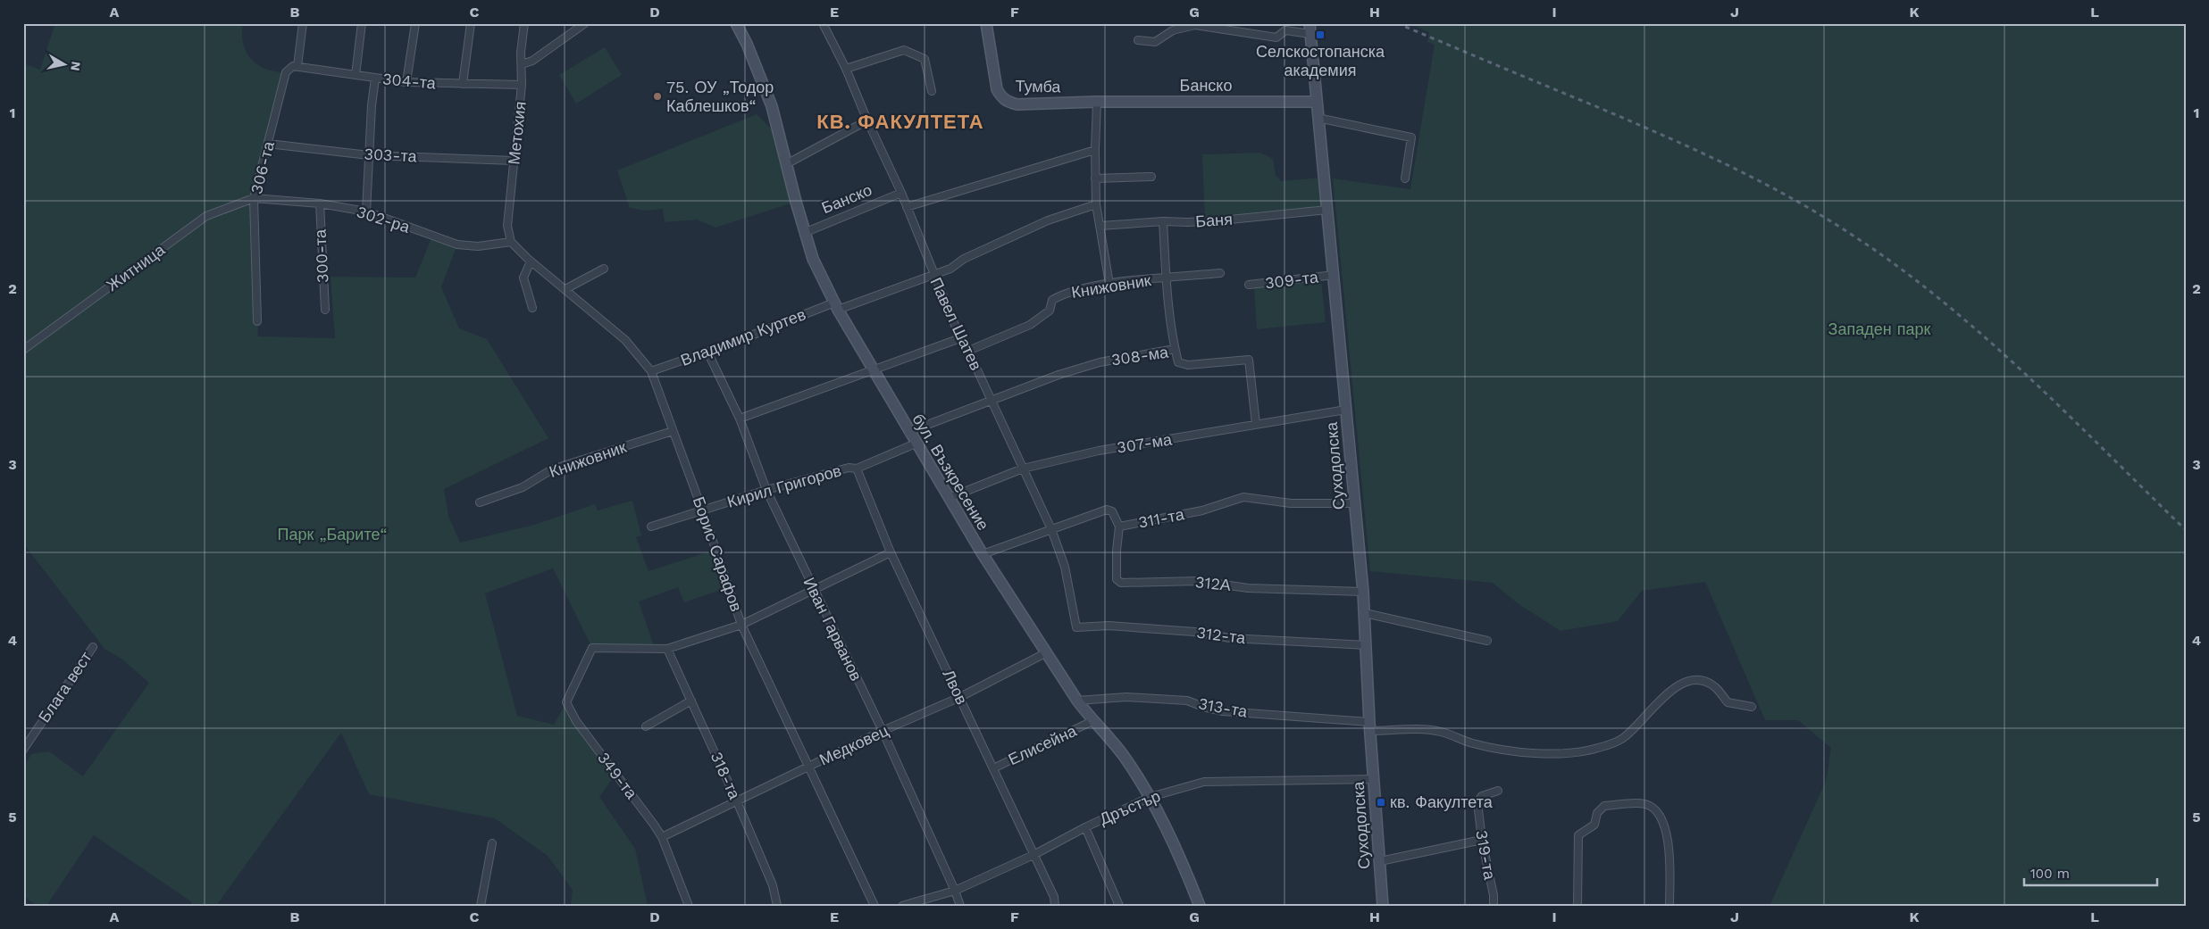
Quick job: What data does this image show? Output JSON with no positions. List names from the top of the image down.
{
  "streets": {
    "street": [
      "304-та",
      "Банско",
      "Тумба",
      "Метохия",
      "303-та",
      "306-та",
      "302-ра",
      "Баня",
      "300-та",
      "Житница",
      "309-та",
      "Книжовник",
      "Павел Шатев",
      "Владимир Куртев",
      "308-ма",
      "307-ма",
      "Суходолска",
      "бул. Възкресение",
      "Кирил Григоров",
      "311-та",
      "Борис Сарафов",
      "312А",
      "Иван Гарванов",
      "312-та",
      "Блага вест",
      "Лвов",
      "313-та",
      "Медковец",
      "Елисейна",
      "349-та",
      "318-та",
      "Дръстър",
      "319-та"
    ]
  },
  "crossings": [
    ["304-та", "Метохия"],
    ["304-та", "306-та"],
    ["Банско", "Тумба"],
    ["Банско", "Павел Шатев"],
    ["Банско", "Суходолска"],
    ["Банско", "бул. Възкресение"],
    ["Метохия", "303-та"],
    ["Метохия", "302-ра"],
    ["Метохия", "Борис Сарафов"],
    ["303-та", "306-та"],
    ["306-та", "302-ра"],
    ["306-та", "Житница"],
    ["302-ра", "300-та"],
    ["302-ра", "Житница"],
    ["302-ра", "Борис Сарафов"],
    ["Баня", "Суходолска"],
    ["309-та", "Суходолска"],
    ["Книжовник", "Павел Шатев"],
    ["Книжовник", "Борис Сарафов"],
    ["Павел Шатев", "Владимир Куртев"],
    ["Павел Шатев", "308-ма"],
    ["Павел Шатев", "307-ма"],
    ["Павел Шатев", "311-та"],
    ["Павел Шатев", "312-та"],
    ["Владимир Куртев", "бул. Възкресение"],
    ["Владимир Куртев", "Борис Сарафов"],
    ["Владимир Куртев", "Иван Гарванов"],
    ["308-ма", "307-ма"],
    ["307-ма", "Суходолска"],
    ["307-ма", "бул. Възкресение"],
    ["Суходолска", "311-та"],
    ["Суходолска", "312А"],
    ["Суходолска", "312-та"],
    ["Суходолска", "313-та"],
    ["Суходолска", "Дръстър"],
    ["бул. Възкресение", "Кирил Григоров"],
    ["бул. Възкресение", "311-та"],
    ["бул. Възкресение", "313-та"],
    ["бул. Възкресение", "Медковец"],
    ["бул. Възкресение", "Елисейна"],
    ["бул. Възкресение", "Дръстър"],
    ["Кирил Григоров", "Борис Сарафов"],
    ["Кирил Григоров", "Иван Гарванов"],
    ["Кирил Григоров", "Лвов"],
    ["311-та", "312А"],
    ["Борис Сарафов", "Медковец"],
    ["Иван Гарванов", "Медковец"],
    ["Иван Гарванов", "Дръстър"],
    ["Лвов", "Медковец"],
    ["Лвов", "Елисейна"],
    ["Лвов", "Дръстър"],
    ["Медковец", "349-та"],
    ["Медковец", "318-та"],
    ["349-та", "318-та"]
  ],
  "districts": ["КВ. ФАКУЛТЕТА"],
  "parks": ["Западен парк", "Парк „Барите“"],
  "places": {
    "transit": ["Селскостопанска академия", "кв. Факултета"],
    "other": ["75. ОУ „Тодор Каблешков“"]
  },
  "scale_bar": "100 m",
  "north": "right",
  "grid": {
    "columns": [
      "A",
      "B",
      "C",
      "D",
      "E",
      "F",
      "G",
      "H",
      "I",
      "J",
      "K",
      "L"
    ],
    "rows": [
      "1",
      "2",
      "3",
      "4",
      "5"
    ]
  }
}
